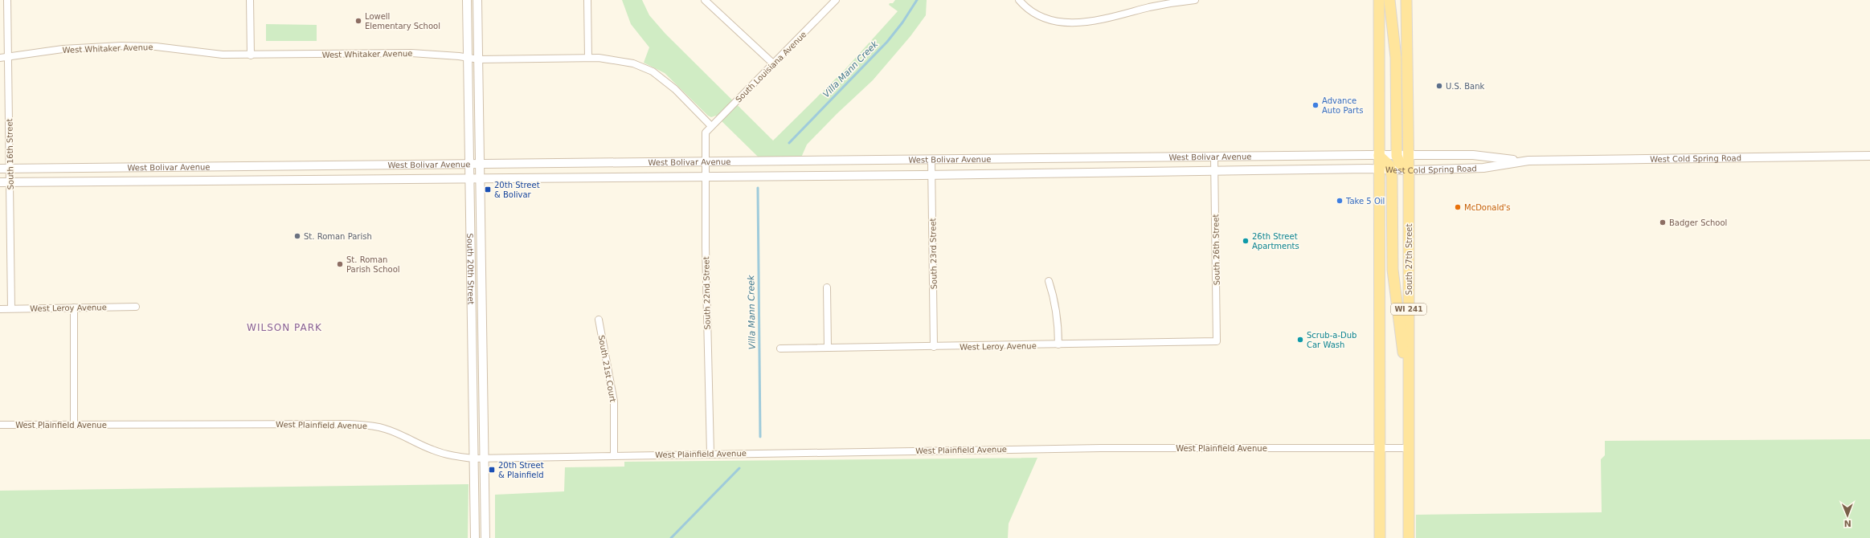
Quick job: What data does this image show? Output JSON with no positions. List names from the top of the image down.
{
  "streets": {
    "main road": ["South 27th Street", "WI 241"],
    "street": [
      "West Whitaker Avenue",
      "South Louisiana Avenue",
      "South 16th Street",
      "West Bolivar Avenue",
      "West Cold Spring Road",
      "South 26th Street",
      "South 23rd Street",
      "South 20th Street",
      "South 22nd Street",
      "West Leroy Avenue",
      "South 21st Court",
      "West Plainfield Avenue"
    ]
  },
  "crossings": [
    ["West Whitaker Avenue", "South Louisiana Avenue"],
    ["West Whitaker Avenue", "South 16th Street"],
    ["West Whitaker Avenue", "South 20th Street"],
    ["South Louisiana Avenue", "South 22nd Street"],
    ["South 16th Street", "West Bolivar Avenue"],
    ["South 16th Street", "West Leroy Avenue"],
    ["West Bolivar Avenue", "West Cold Spring Road"],
    ["West Bolivar Avenue", "South 26th Street"],
    ["West Bolivar Avenue", "South 23rd Street"],
    ["West Bolivar Avenue", "South 20th Street"],
    ["West Bolivar Avenue", "South 22nd Street"],
    ["West Bolivar Avenue", "WI 241"],
    ["West Cold Spring Road", "South 27th Street"],
    ["West Cold Spring Road", "WI 241"],
    ["South 26th Street", "West Leroy Avenue"],
    ["South 23rd Street", "West Leroy Avenue"],
    ["South 27th Street", "West Plainfield Avenue"],
    ["South 20th Street", "West Plainfield Avenue"],
    ["South 22nd Street", "West Plainfield Avenue"],
    ["WI 241", "West Plainfield Avenue"],
    ["South 21st Court", "West Plainfield Avenue"]
  ],
  "districts": ["WILSON PARK"],
  "water": ["Villa Mann Creek"],
  "places": {
    "other": [
      "Lowell Elementary School",
      "U.S. Bank",
      "Advance Auto Parts",
      "Take 5 Oil",
      "McDonald's",
      "Badger School",
      "St. Roman Parish",
      "26th Street Apartments",
      "St. Roman Parish School",
      "Scrub-a-Dub Car Wash"
    ],
    "transit": ["20th Street & Bolivar", "20th Street & Plainfield"]
  },
  "north": "bottom"
}
